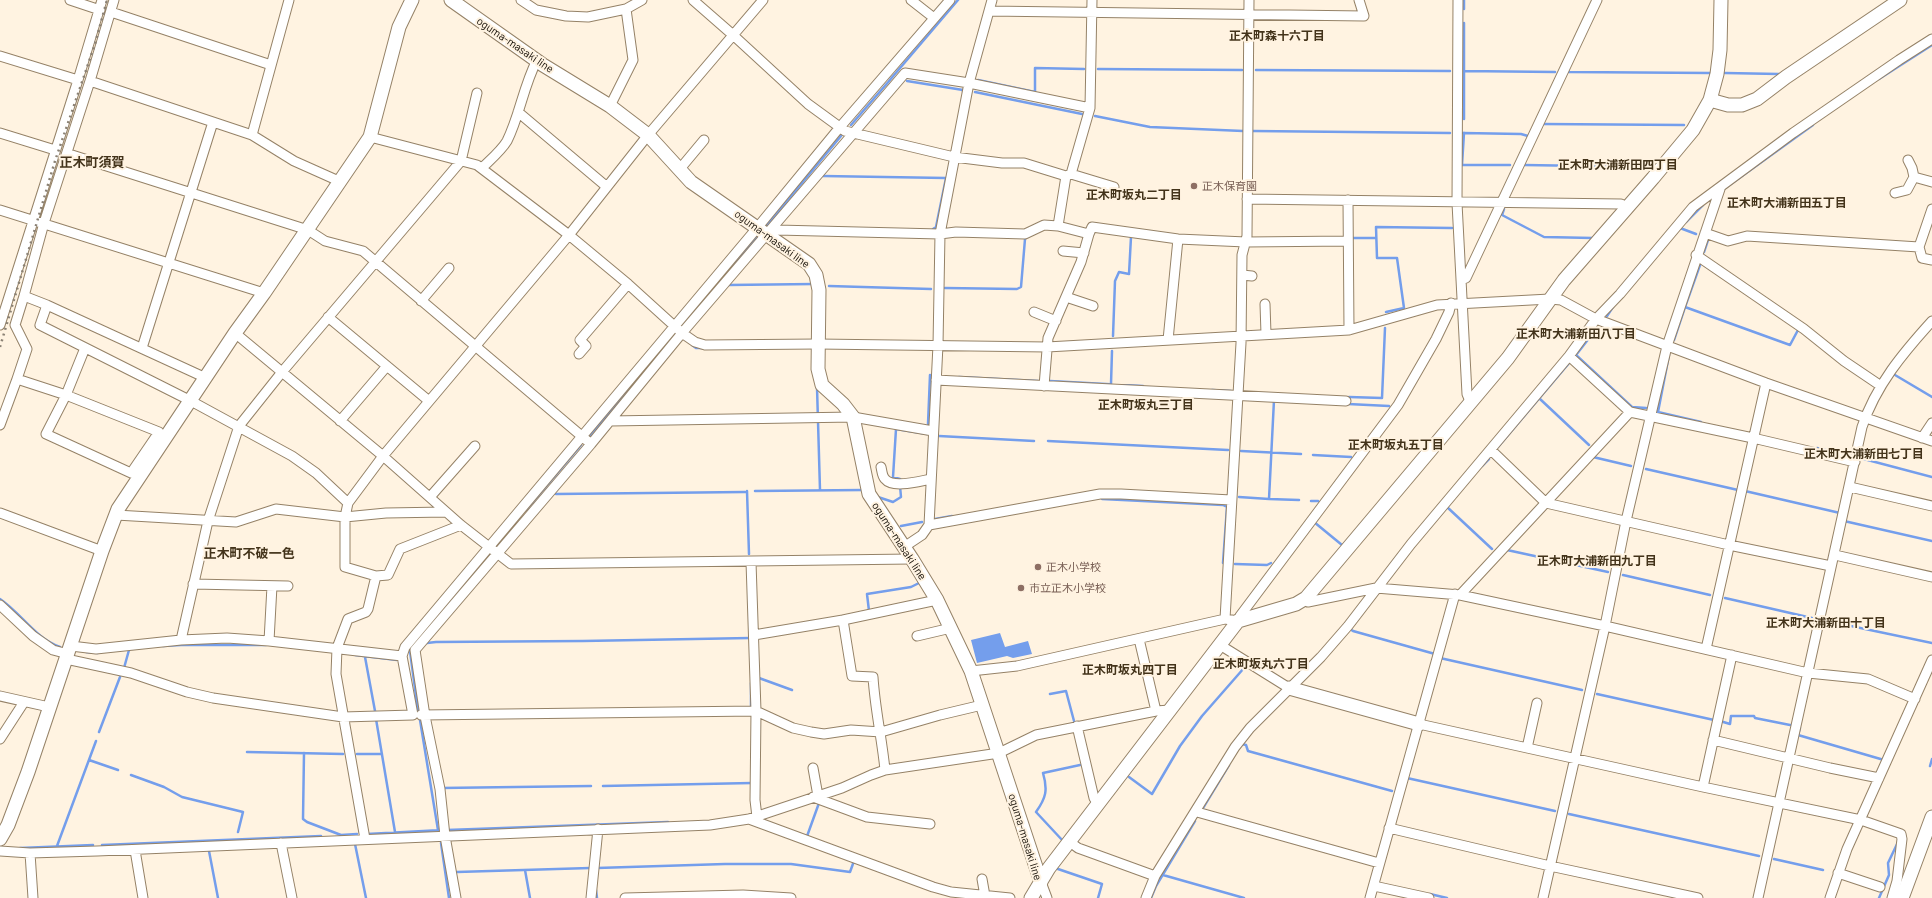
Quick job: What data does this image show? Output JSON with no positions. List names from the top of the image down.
{
  "streets": {
    "street": ["oguma-masaki line"]
  },
  "districts": [
    "正木町森十六丁目",
    "正木町須賀",
    "正木町大浦新田四丁目",
    "正木町坂丸二丁目",
    "正木町大浦新田五丁目",
    "正木町大浦新田八丁目",
    "正木町坂丸三丁目",
    "正木町坂丸五丁目",
    "正木町大浦新田七丁目",
    "正木町不破一色",
    "正木町大浦新田九丁目",
    "正木町大浦新田十丁目",
    "正木町坂丸六丁目",
    "正木町坂丸四丁目"
  ],
  "places": ["正木保育園", "正木小学校", "市立正木小学校"]
}
